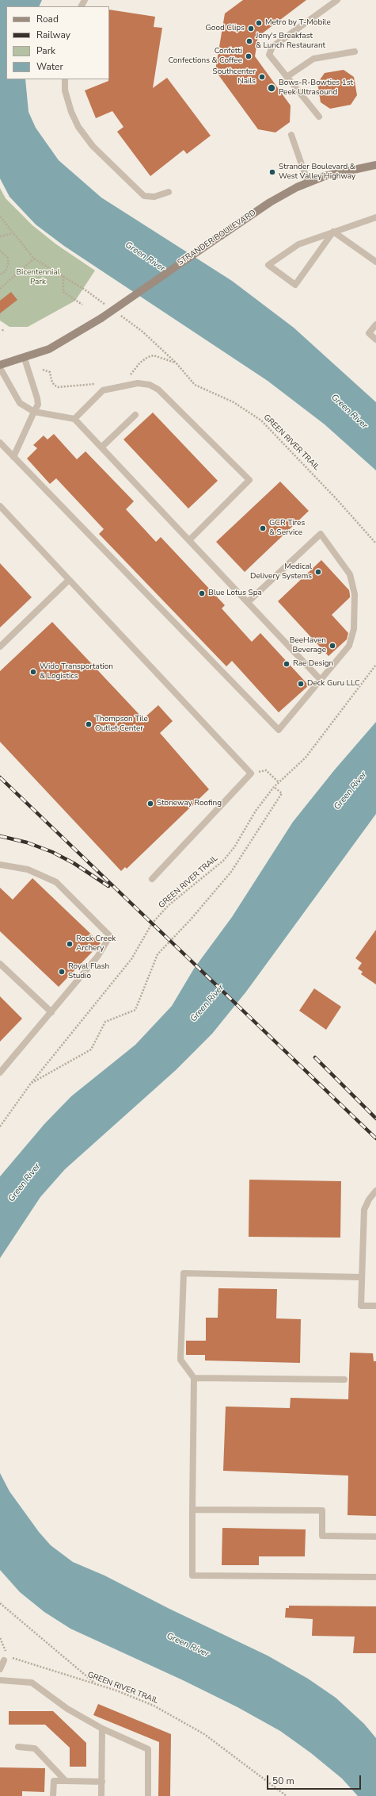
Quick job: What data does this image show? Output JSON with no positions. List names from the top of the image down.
{
  "streets": {
    "main road": ["STRANDER BOULEVARD"],
    "path": ["GREEN RIVER TRAIL"]
  },
  "water": ["Green River"],
  "parks": ["Bicentennial Park"],
  "places": [
    "Metro by T-Mobile",
    "Good Clips",
    "Jony's Breakfast & Lunch Restaurant",
    "Confetti Confections & Coffee",
    "Southcenter Nails",
    "Bows-R-Bowties 1st Peek Ultrasound",
    "Strander Boulevard & West Valley Highway",
    "GCR Tires & Service",
    "Medical Delivery Systems",
    "Blue Lotus Spa",
    "BeeHaven Beverage",
    "Rae Design",
    "Wido Transportation & Logistics",
    "Deck Guru LLC",
    "Thompson Tile Outlet Center",
    "Stoneway Roofing",
    "Rock Creek Archery",
    "Royal Flash Studio"
  ],
  "legend": [
    "Road",
    "Railway",
    "Park",
    "Water"
  ],
  "scale_bar": "50 m"
}
